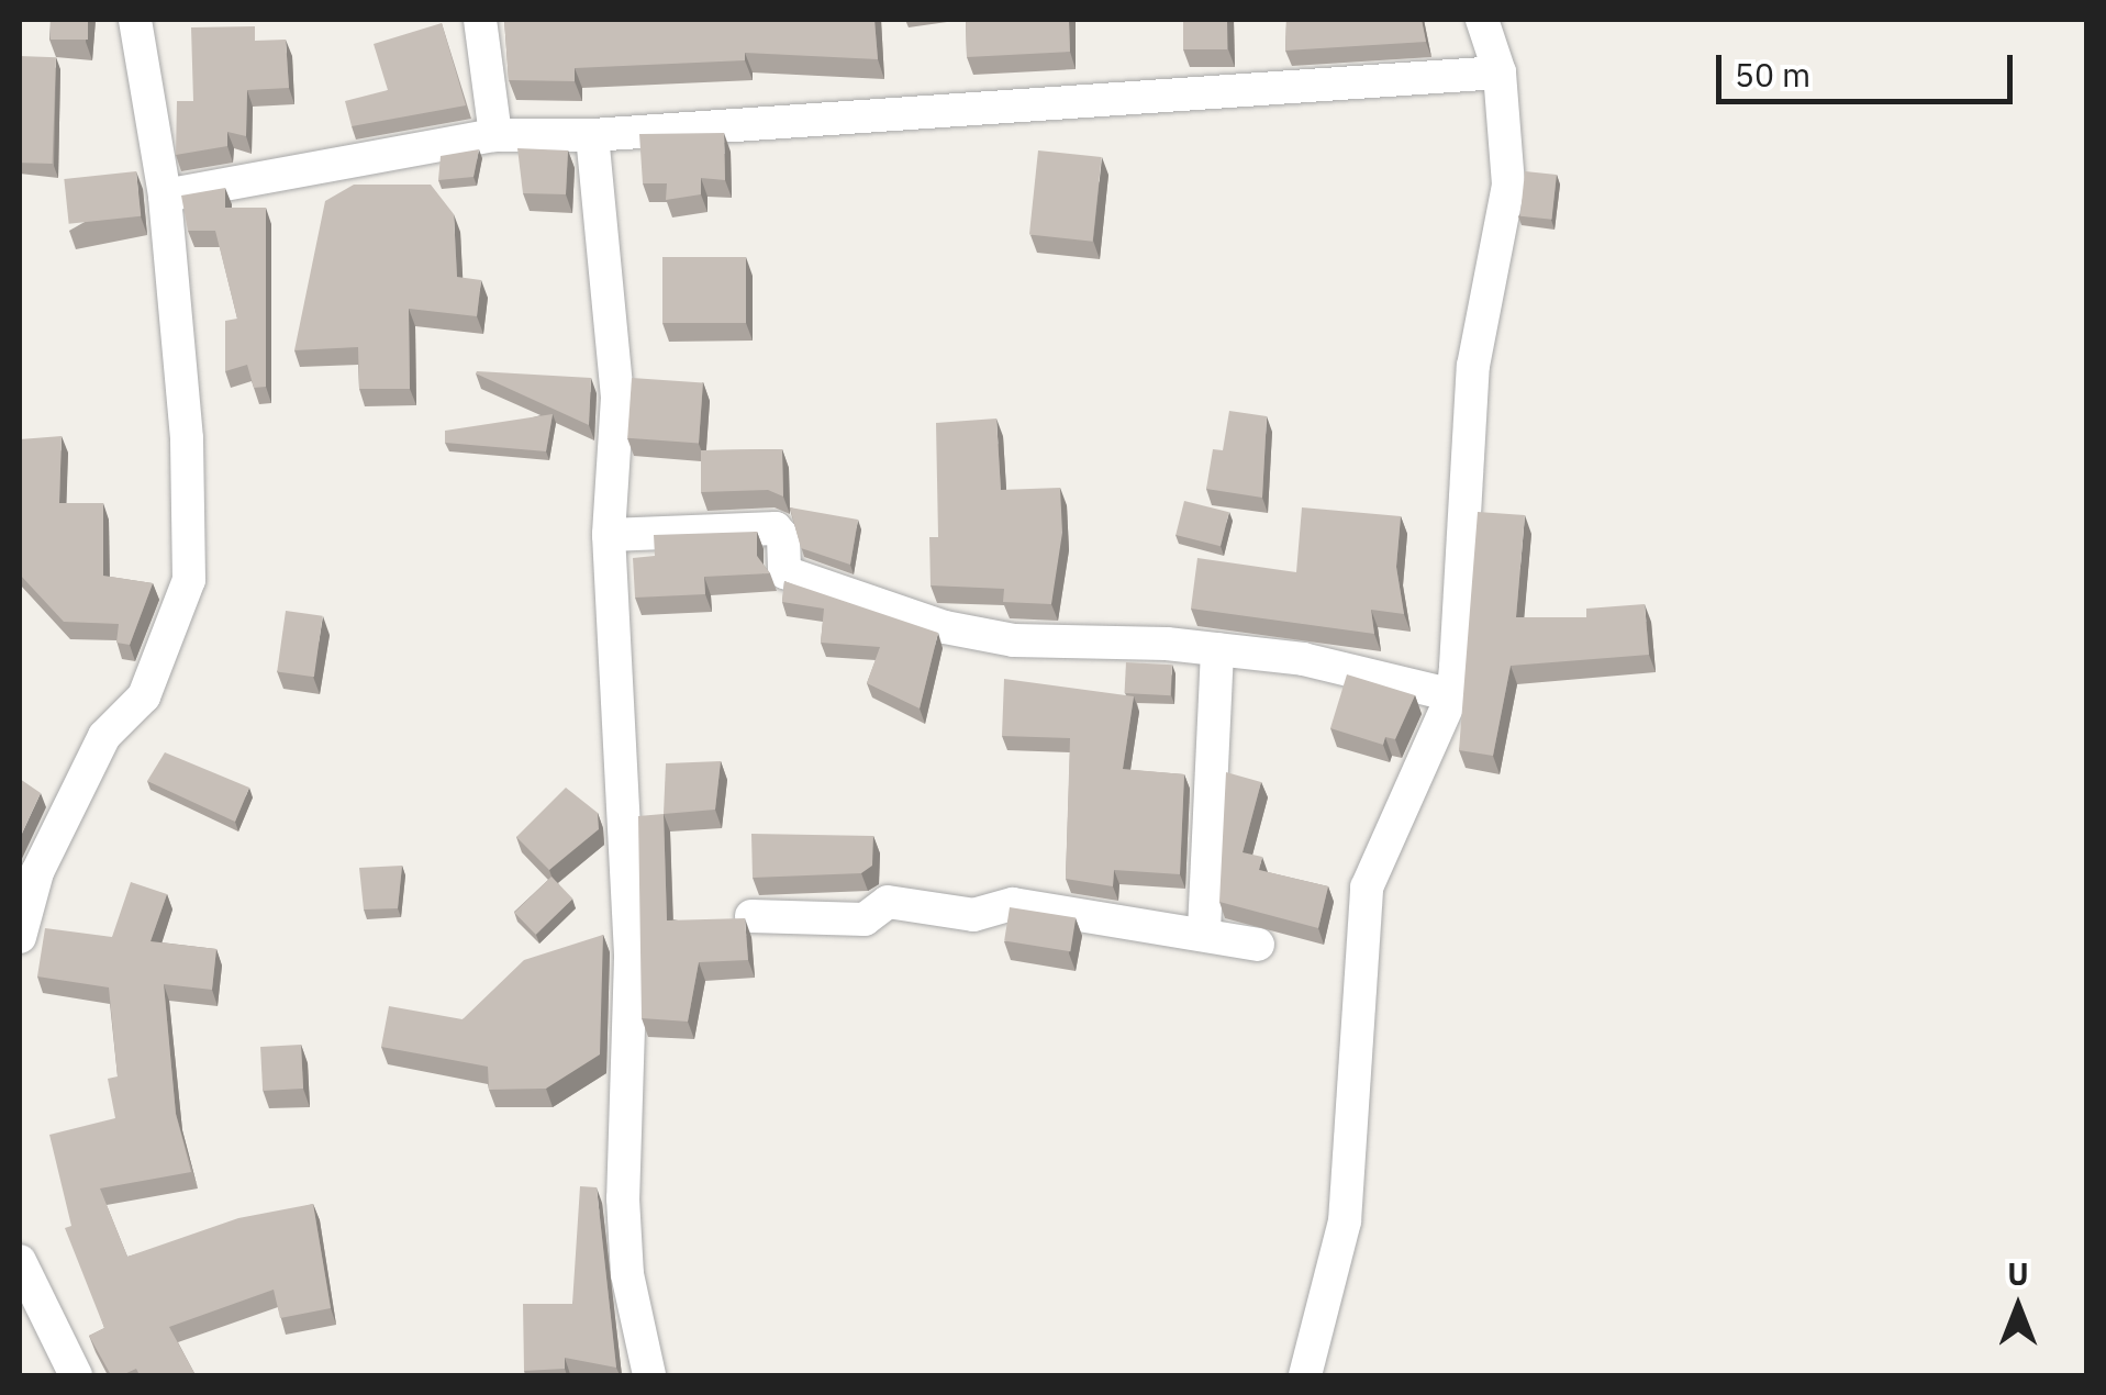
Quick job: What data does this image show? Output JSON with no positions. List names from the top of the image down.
{
  "scale_bar": "50 m",
  "north": "top"
}
